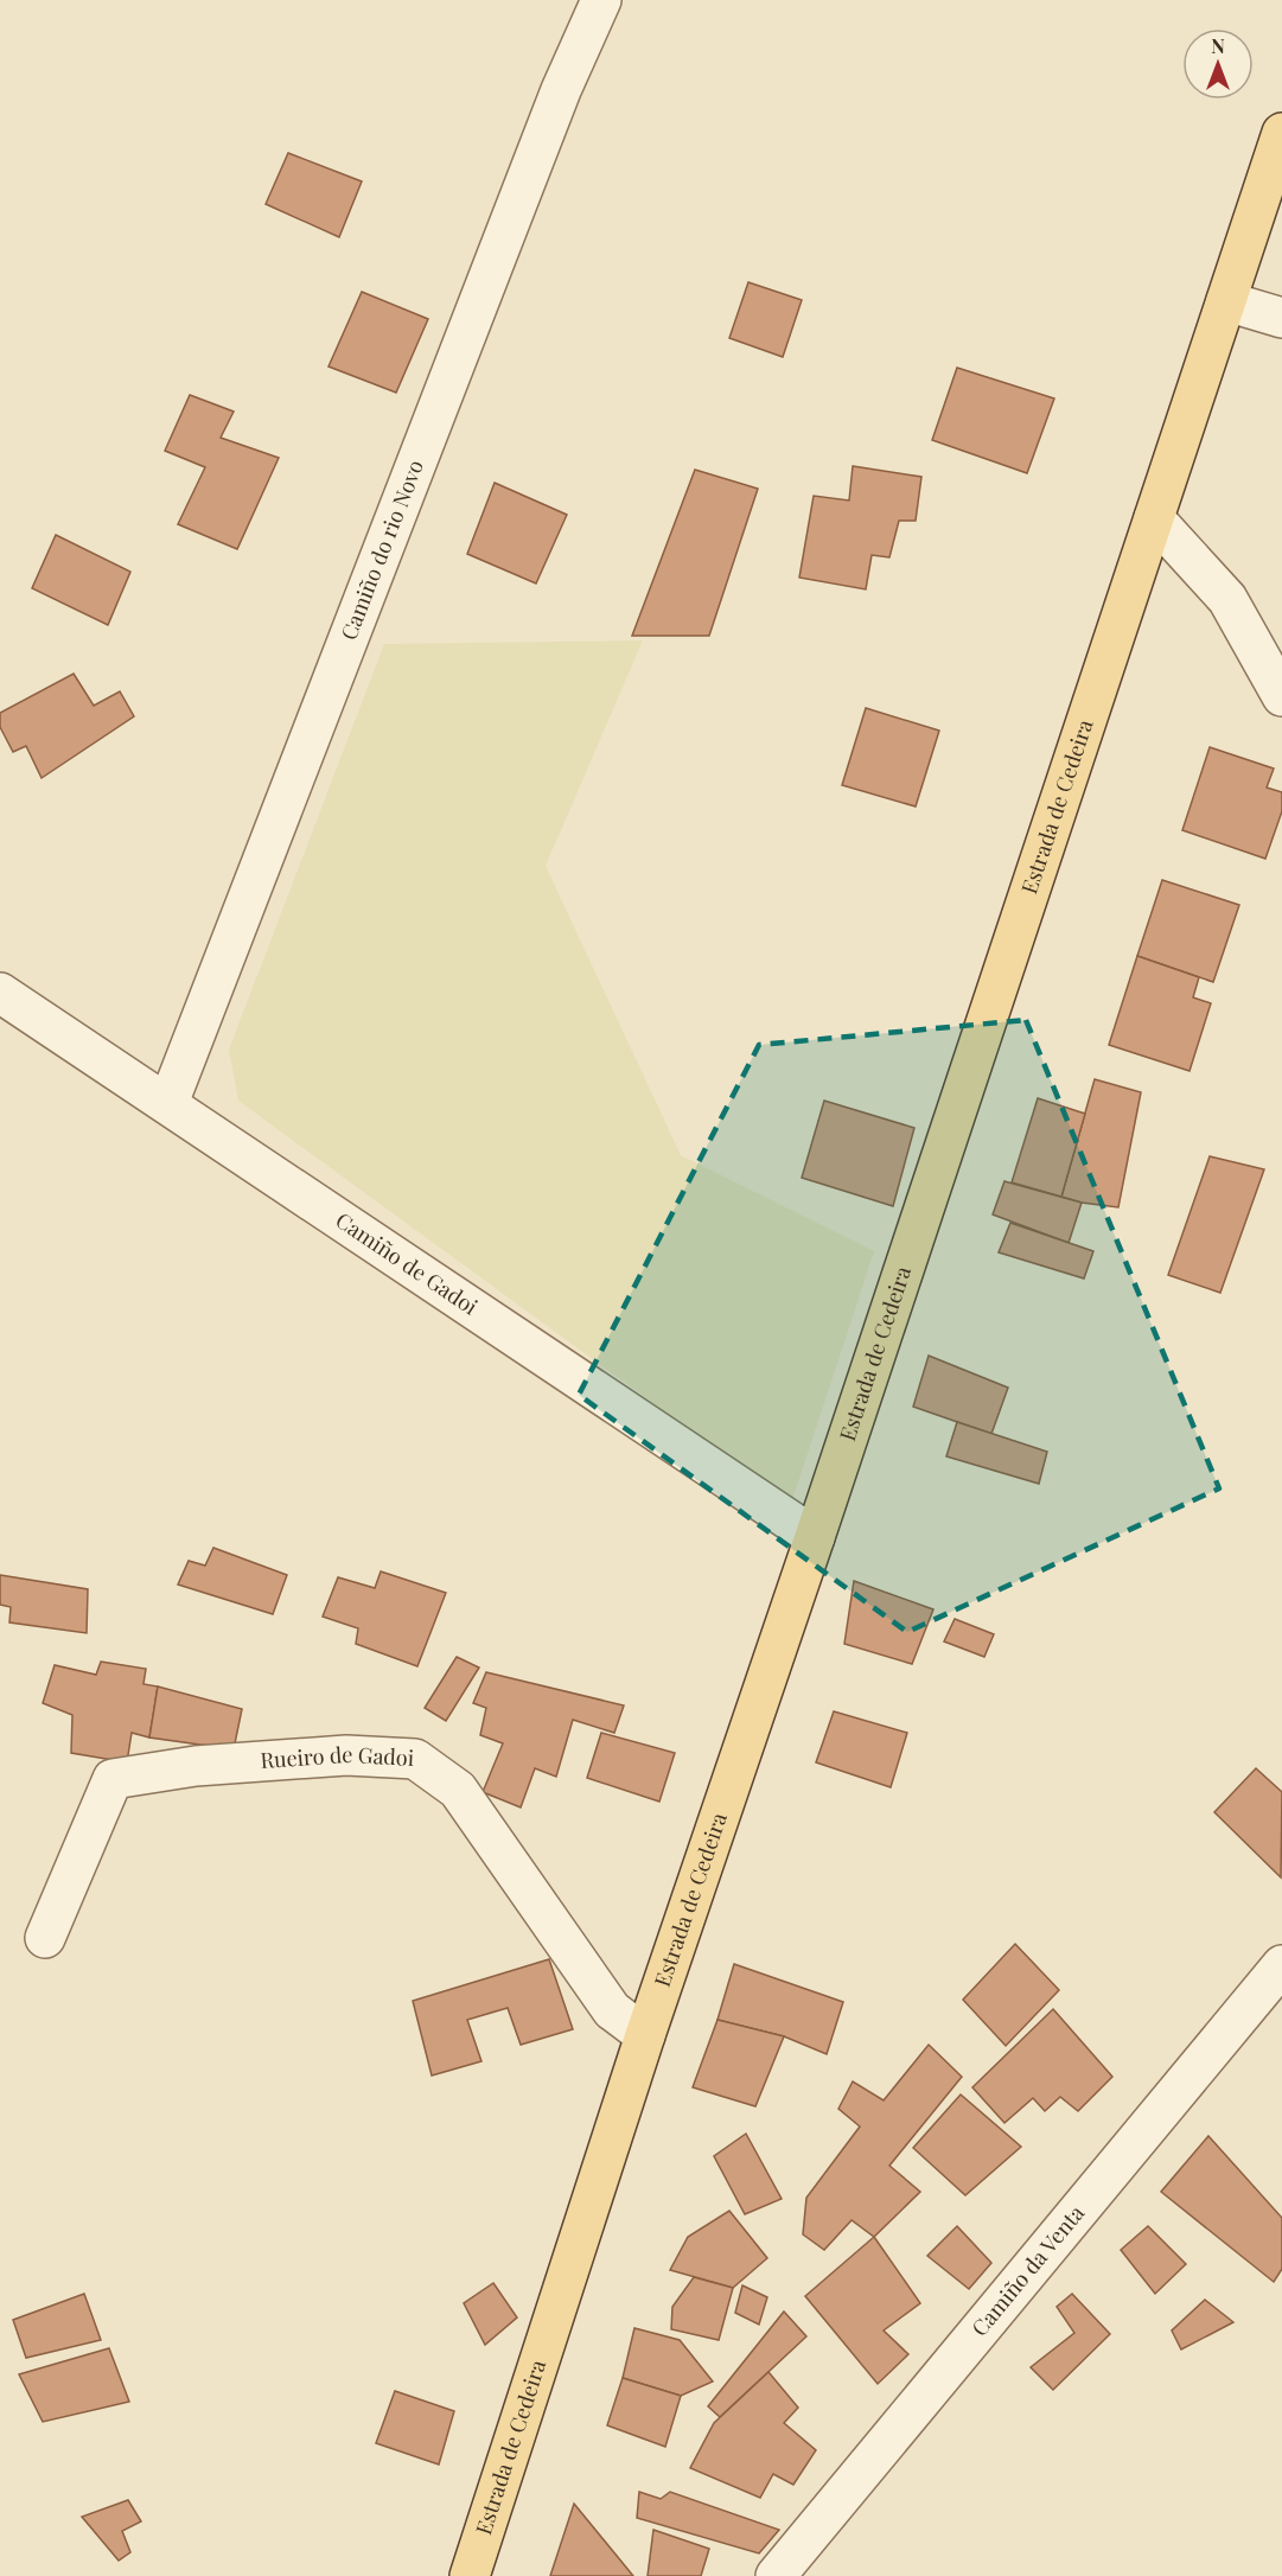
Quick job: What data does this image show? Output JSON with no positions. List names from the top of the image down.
{
  "streets": {
    "main road": ["Estrada de Cedeira"],
    "street": [
      "Camiño do rio Novo",
      "Camiño de Gadoi",
      "Rueiro de Gadoi",
      "Camiño da Venta"
    ]
  },
  "crossings": [
    ["Camiño do rio Novo", "Camiño de Gadoi"],
    ["Estrada de Cedeira", "Camiño de Gadoi"],
    ["Estrada de Cedeira", "Rueiro de Gadoi"]
  ],
  "north": "top"
}
